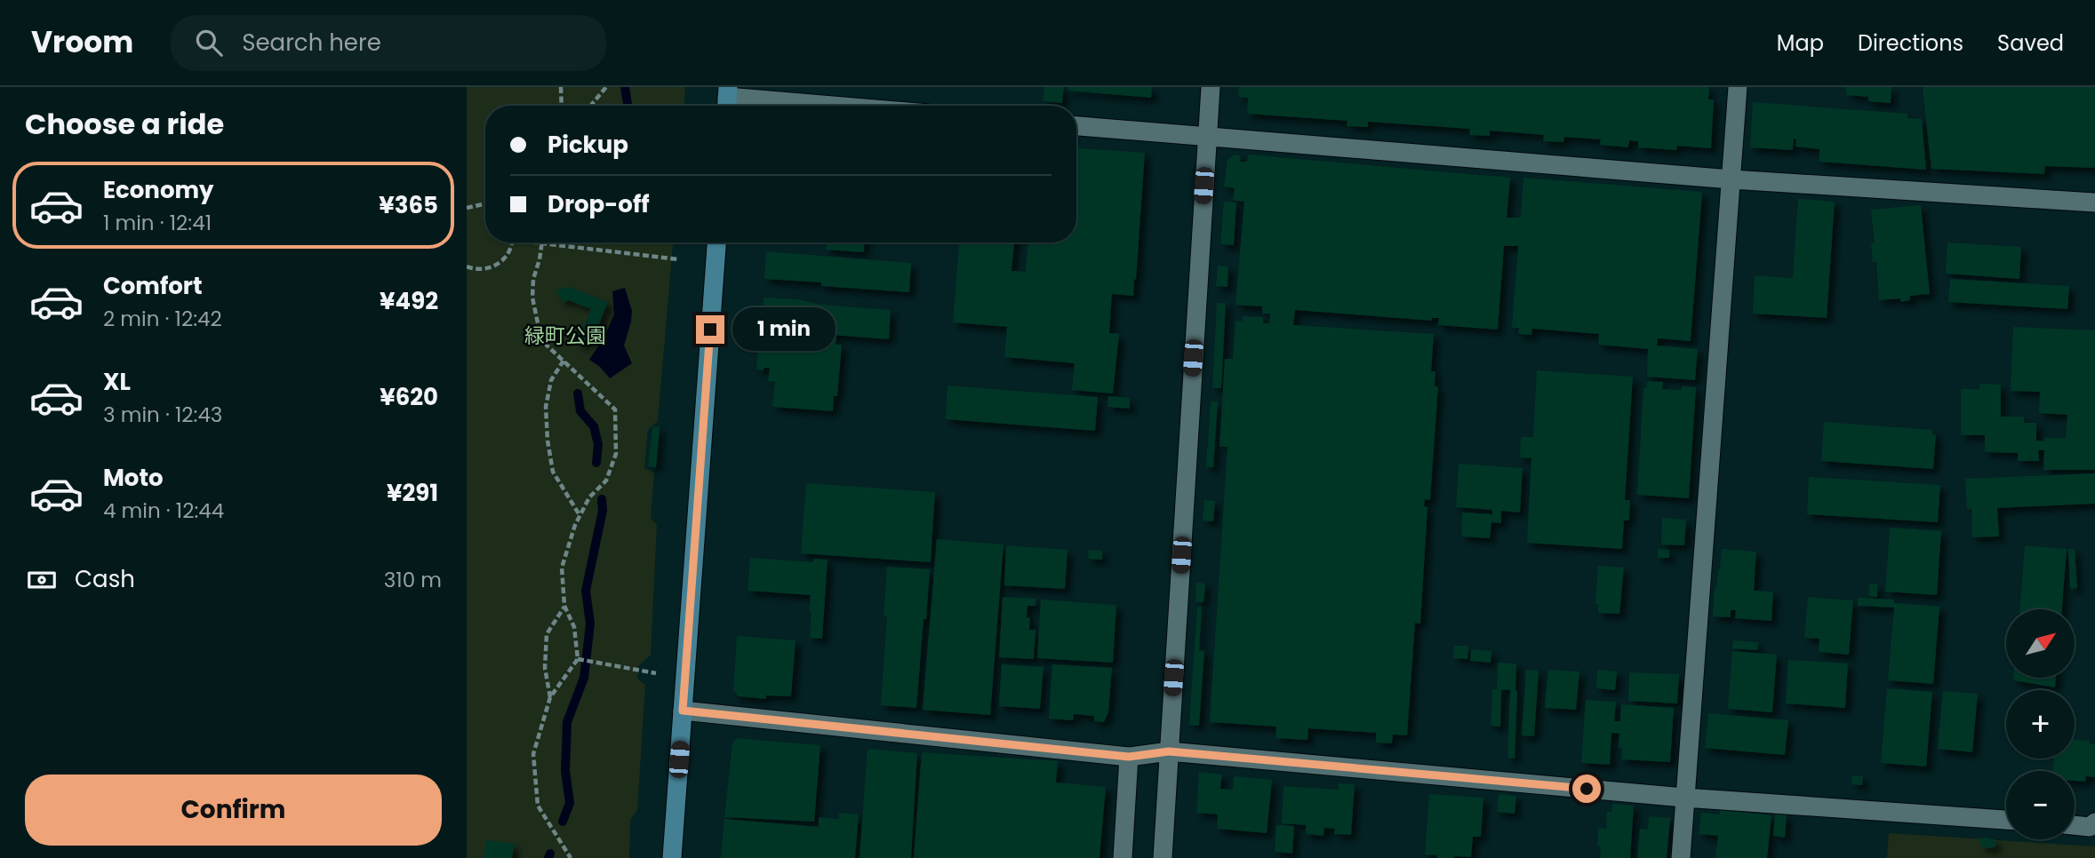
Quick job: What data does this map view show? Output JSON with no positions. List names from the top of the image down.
{
  "parks": ["緑町公園"],
  "north": "top right",
  "page": {
    "header": "Vroom",
    "search": "Search here",
    "nav": ["Map", "Directions", "Saved"],
    "heading": "Choose a ride",
    "banner": ["Pickup", "Drop-off"],
    "list": [
      {
        "name": "Economy",
        "note": "1 min · 12:41",
        "value": "¥365"
      },
      {
        "name": "Comfort",
        "note": "2 min · 12:42",
        "value": "¥492"
      },
      {
        "name": "XL",
        "note": "3 min · 12:43",
        "value": "¥620"
      },
      {
        "name": "Moto",
        "note": "4 min · 12:44",
        "value": "¥291"
      }
    ],
    "bubble": "1 min",
    "pay": ["Cash", "310 m"],
    "map_buttons": ["+", "−"],
    "buttons": "Confirm"
  }
}
